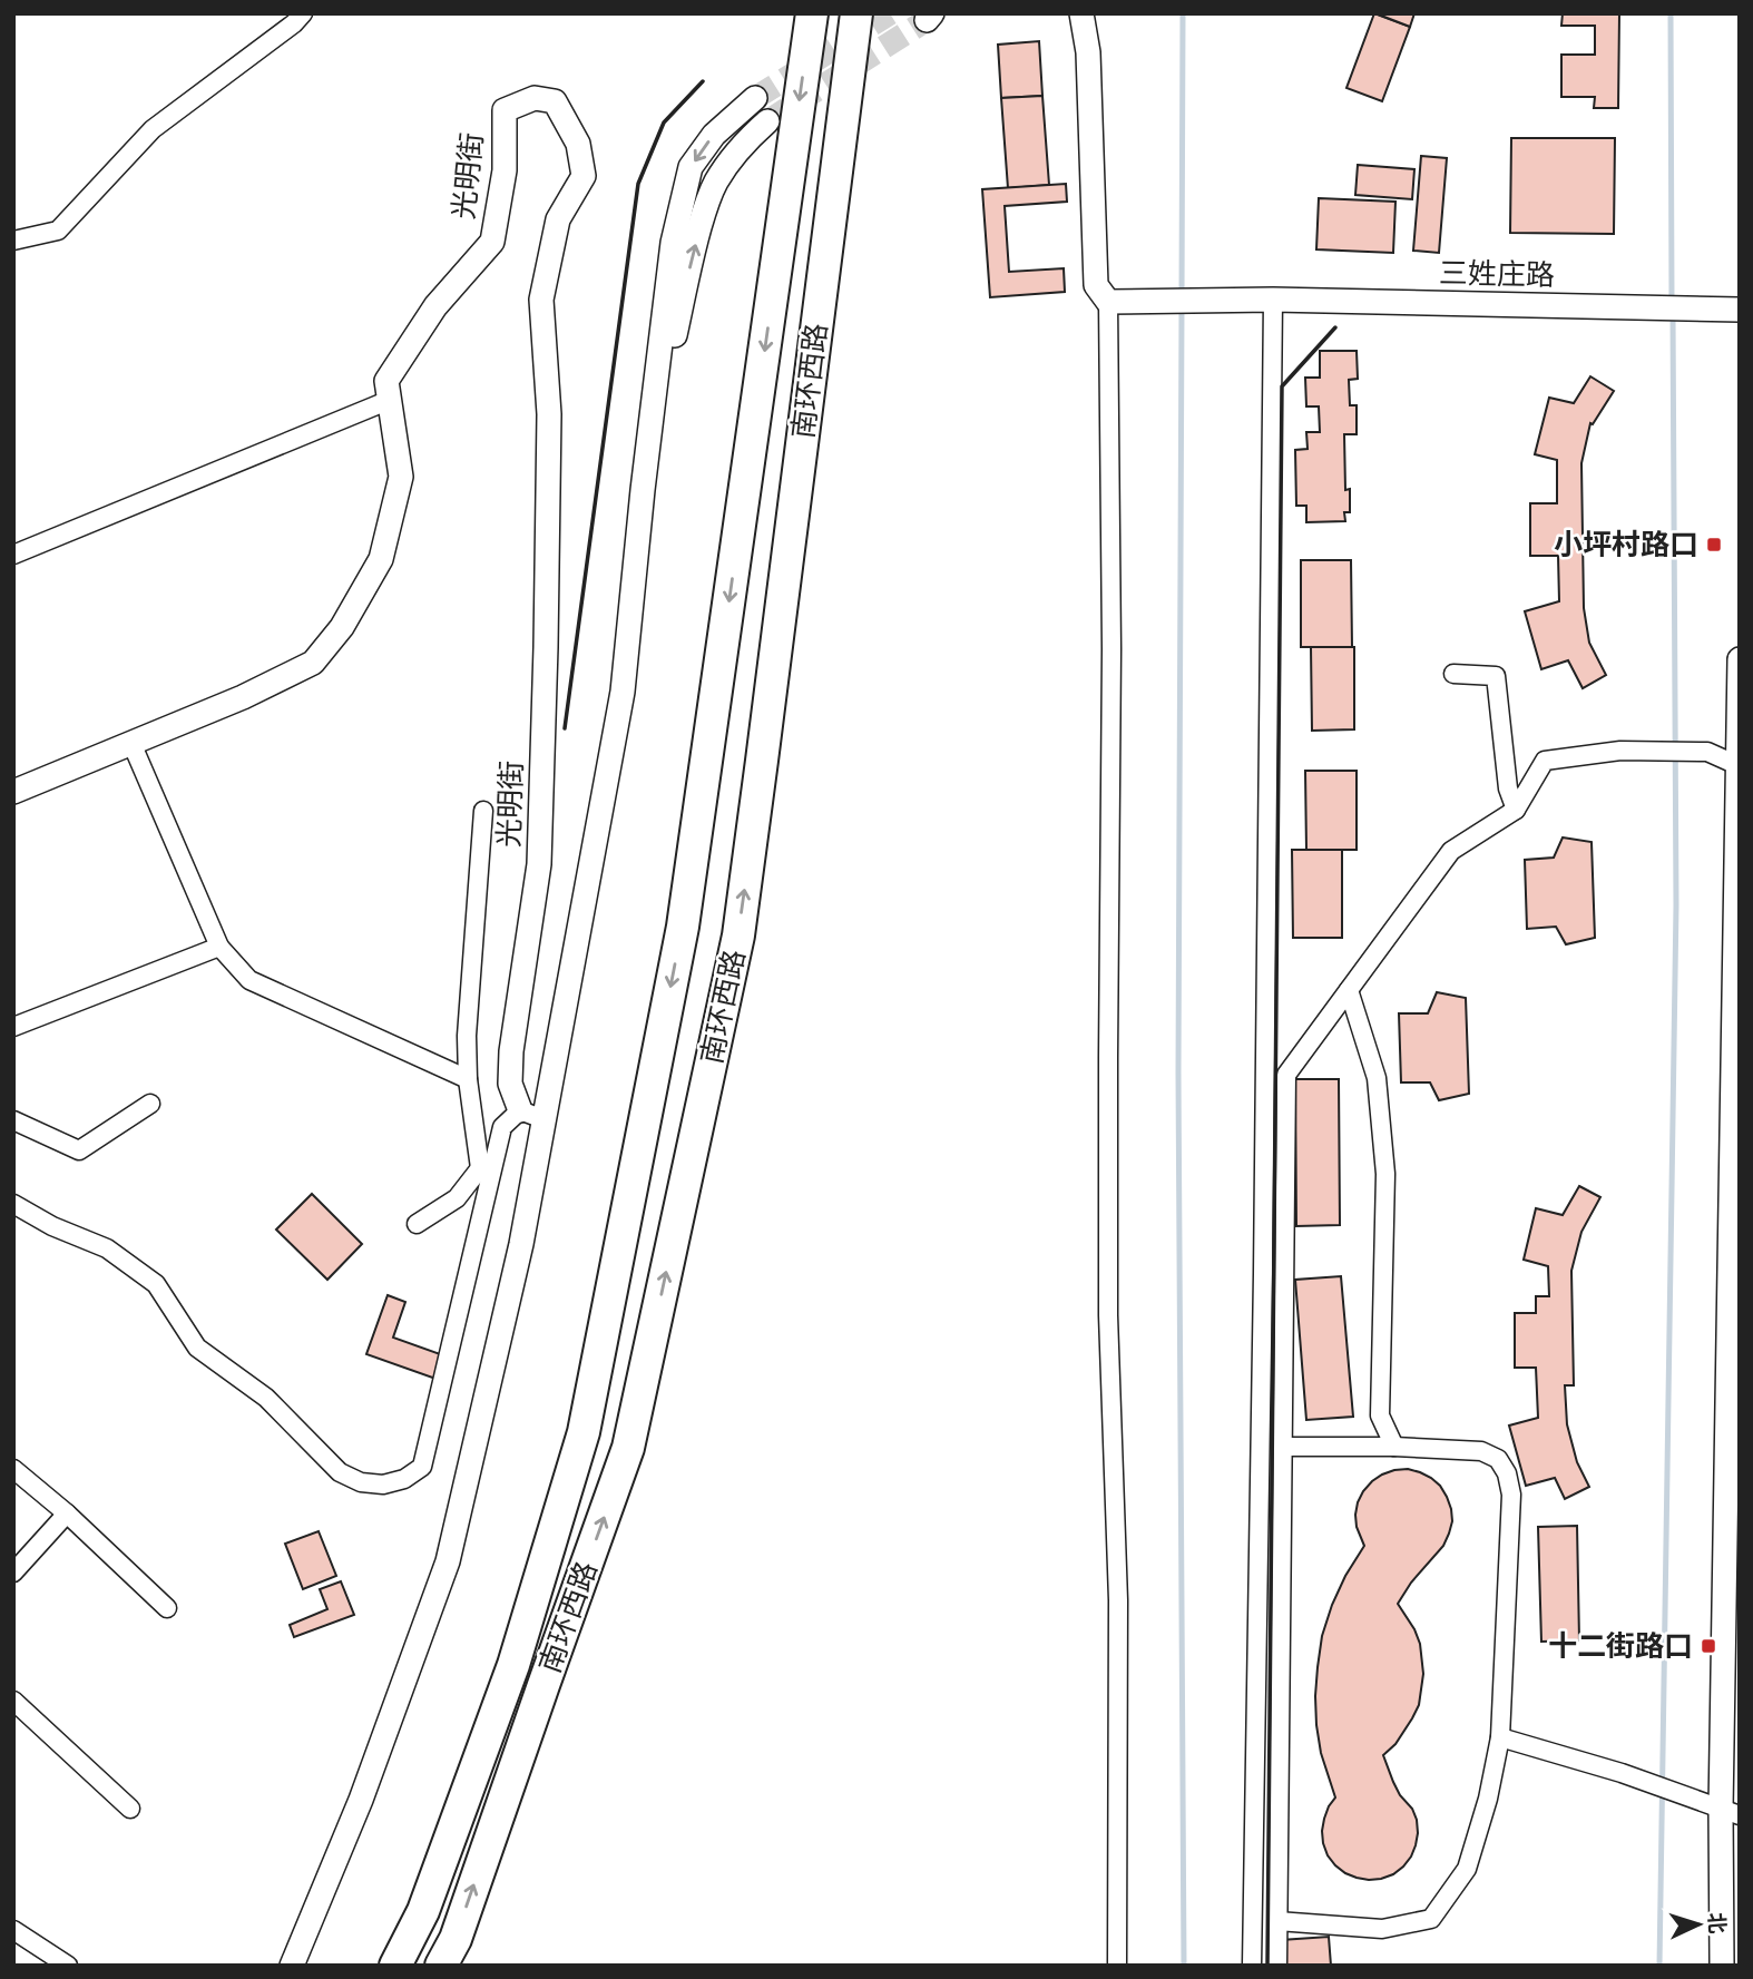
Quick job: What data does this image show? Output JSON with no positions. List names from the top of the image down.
{
  "streets": {
    "highway": ["南环西路"],
    "street": ["光明街", "三姓庄路"]
  },
  "places": {
    "transit": ["小坪村路口", "十二街路口"]
  },
  "north": "right"
}
